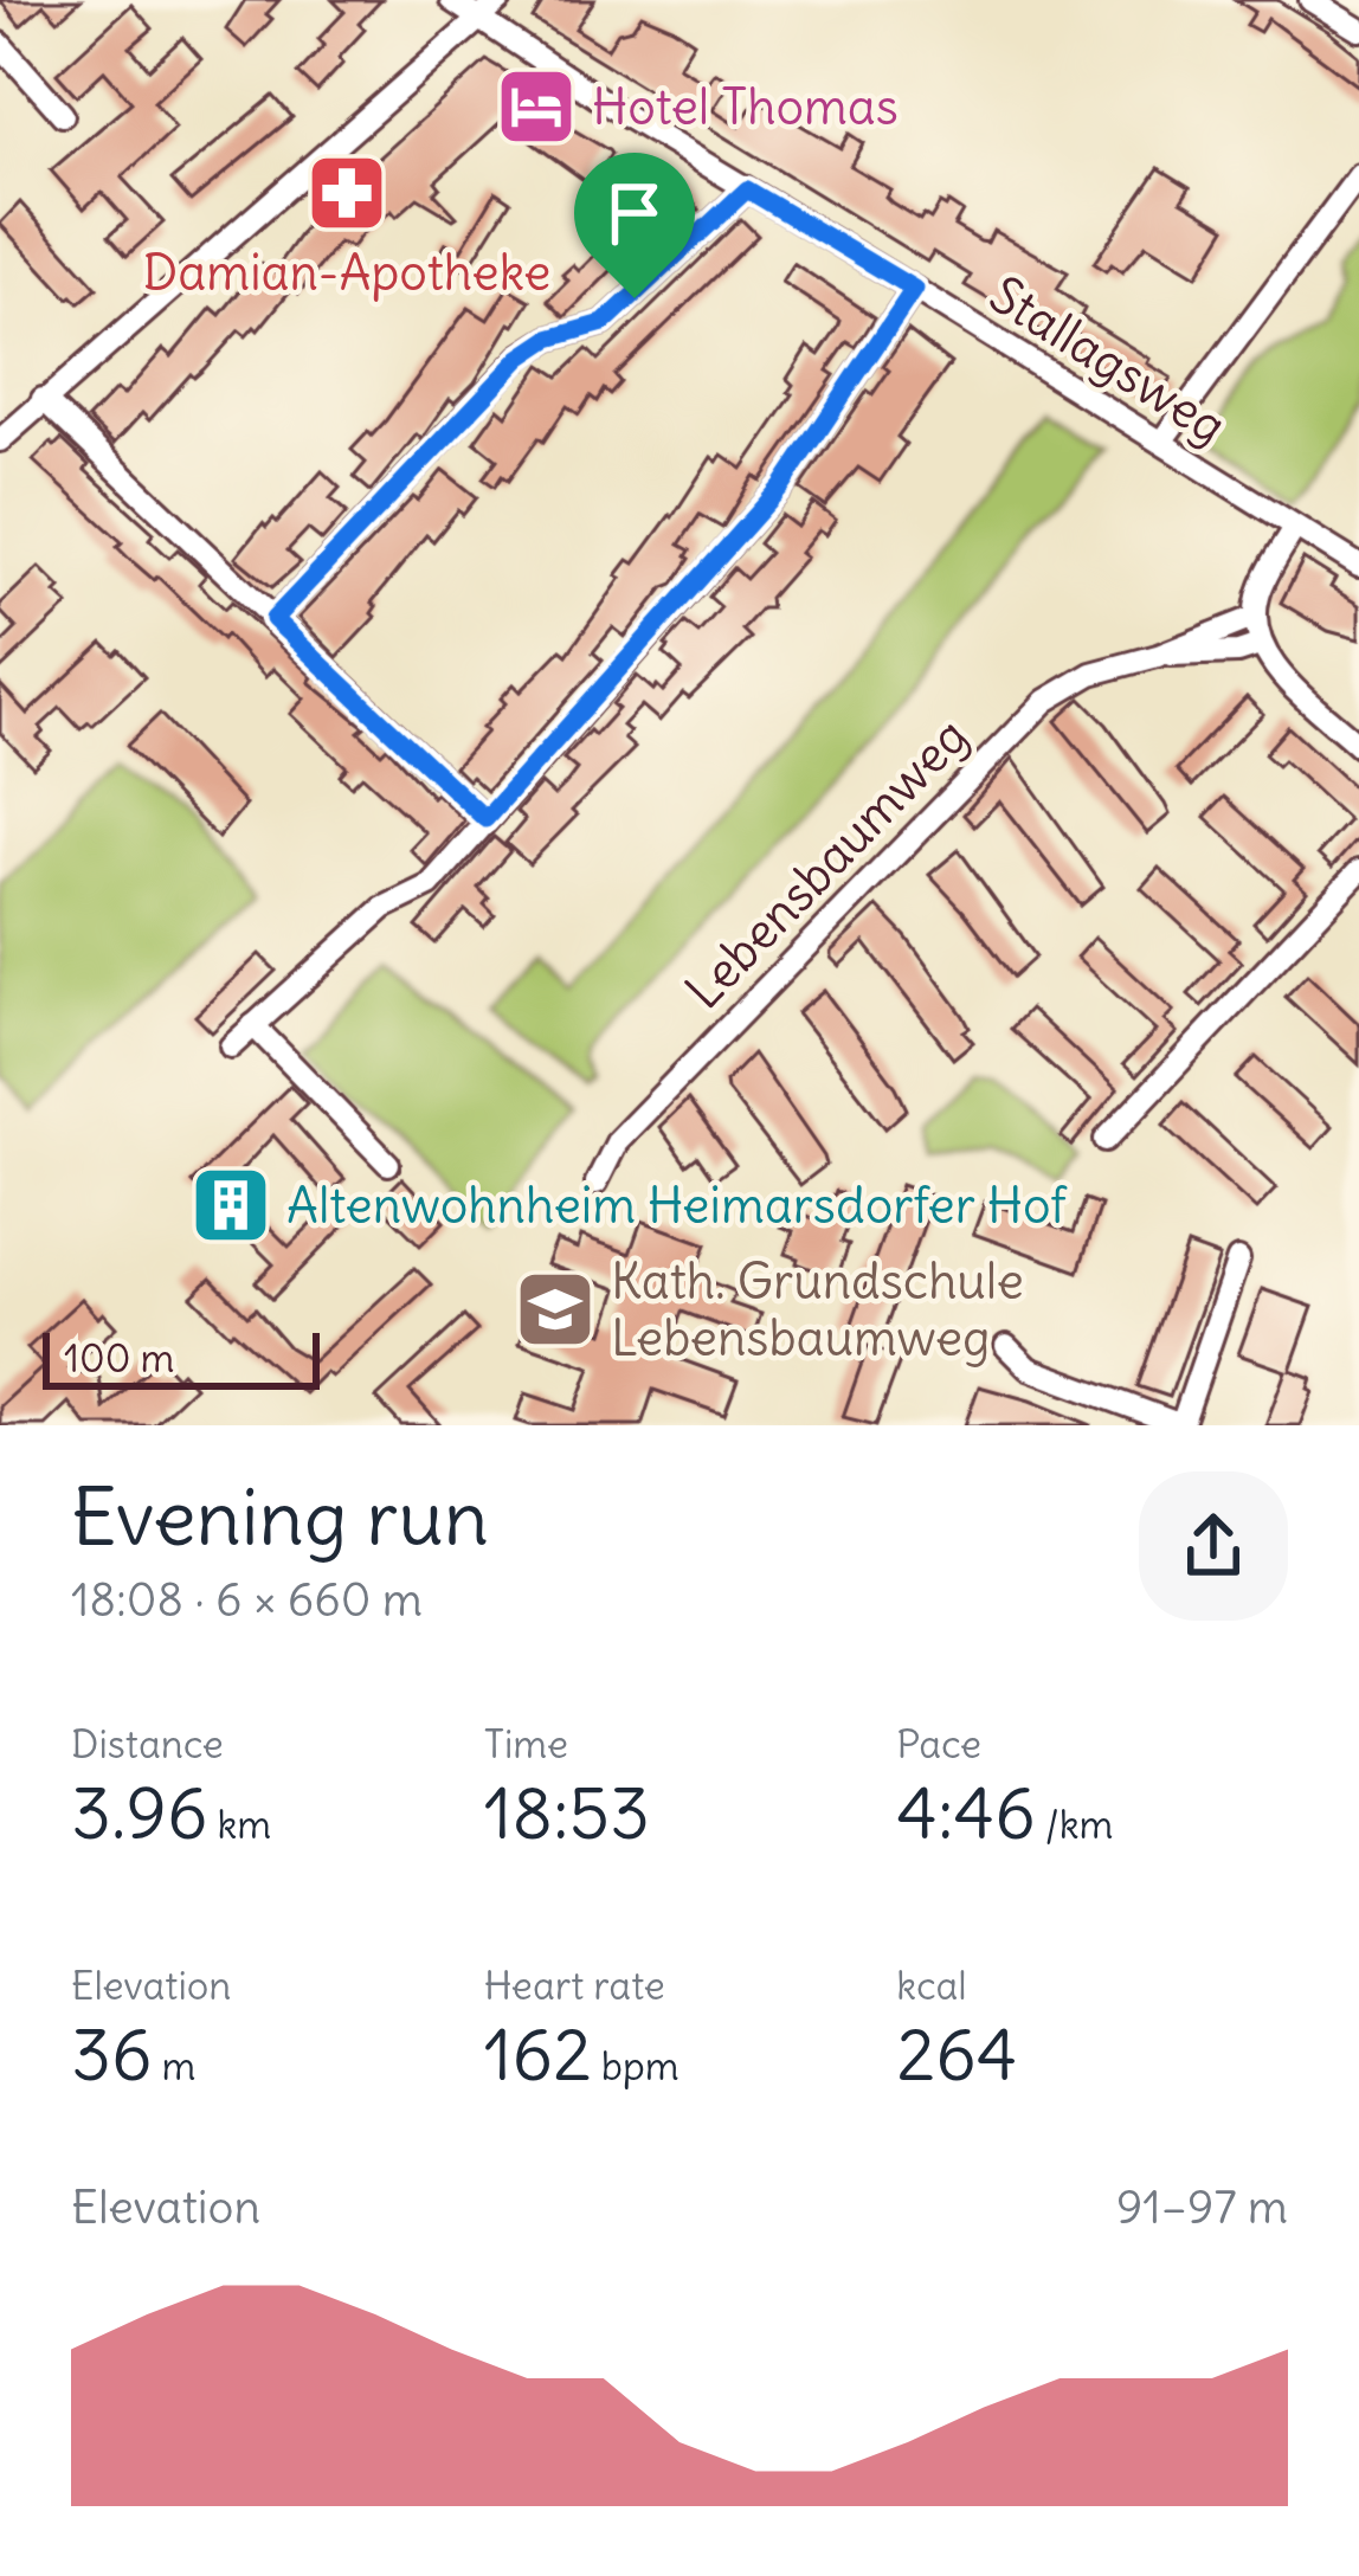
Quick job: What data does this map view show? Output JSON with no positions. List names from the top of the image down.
{
  "streets": {
    "street": ["Stallagsweg", "Lebensbaumweg"]
  },
  "places": {
    "hotel": ["Hotel Thomas"],
    "pharmacy": ["Damian-Apotheke"],
    "building": ["Altenwohnheim Heimarsdorfer Hof"],
    "school or university": ["Kath. Grundschule Lebensbaumweg"]
  },
  "scale_bar": "100 m",
  "page": {
    "scale": "100 m",
    "heading": ["Evening run", "18:08 · 6 × 660 m"],
    "stats": [
      ["Distance", "3.96 km"],
      ["Time", "18:53"],
      ["Pace", "4:46 /km"],
      ["Elevation", "36 m"],
      ["Heart rate", "162 bpm"],
      ["kcal", "264"]
    ],
    "chart": ["Elevation", "91–97 m"]
  }
}
